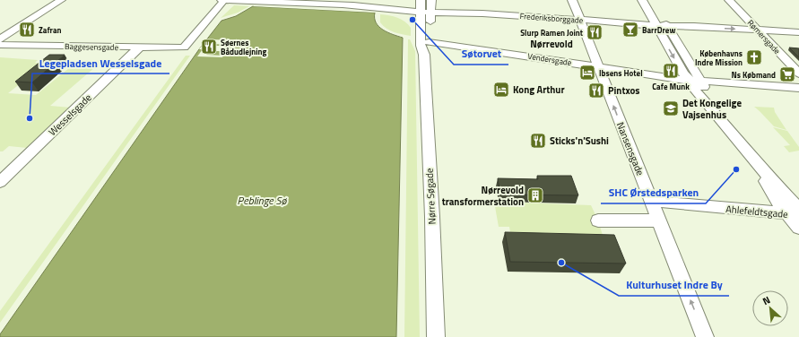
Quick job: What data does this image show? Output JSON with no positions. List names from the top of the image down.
{
  "streets": {
    "street": [
      "Frederiksborggade",
      "Rømersgade",
      "Baggesensgade",
      "Vendersgade",
      "Wesselsgade",
      "Nansensgade",
      "Nørre Søgade",
      "Ahlefeldtsgade"
    ]
  },
  "crossings": [
    ["Frederiksborggade", "Rømersgade"],
    ["Frederiksborggade", "Baggesensgade"],
    ["Frederiksborggade", "Nansensgade"],
    ["Baggesensgade", "Wesselsgade"],
    ["Vendersgade", "Nansensgade"],
    ["Vendersgade", "Nørre Søgade"],
    ["Nansensgade", "Ahlefeldtsgade"]
  ],
  "districts": ["Nørrevold"],
  "water": ["Peblinge Sø"],
  "places": {
    "other": [
      "Søtorvet",
      "Legepladsen Wesselsgade",
      "SHC Ørstedsparken",
      "Kulturhuset Indre By"
    ],
    "restaurant": [
      "Zafran",
      "Slurp Ramen Joint",
      "Søernes Bådudlejning",
      "Cafe Munk",
      "Pintxos",
      "Sticks'n'Sushi"
    ],
    "bar": ["BarrDrew"],
    "church": ["Københavns Indre Mission"],
    "hotel": ["Ibsens Hotel", "Kong Arthur"],
    "supermarket": ["Ns Købmand"],
    "school or university": ["Det Kongelige Vajsenhus"],
    "building": ["Nørrevold transformerstation"]
  },
  "north": "top left"
}
